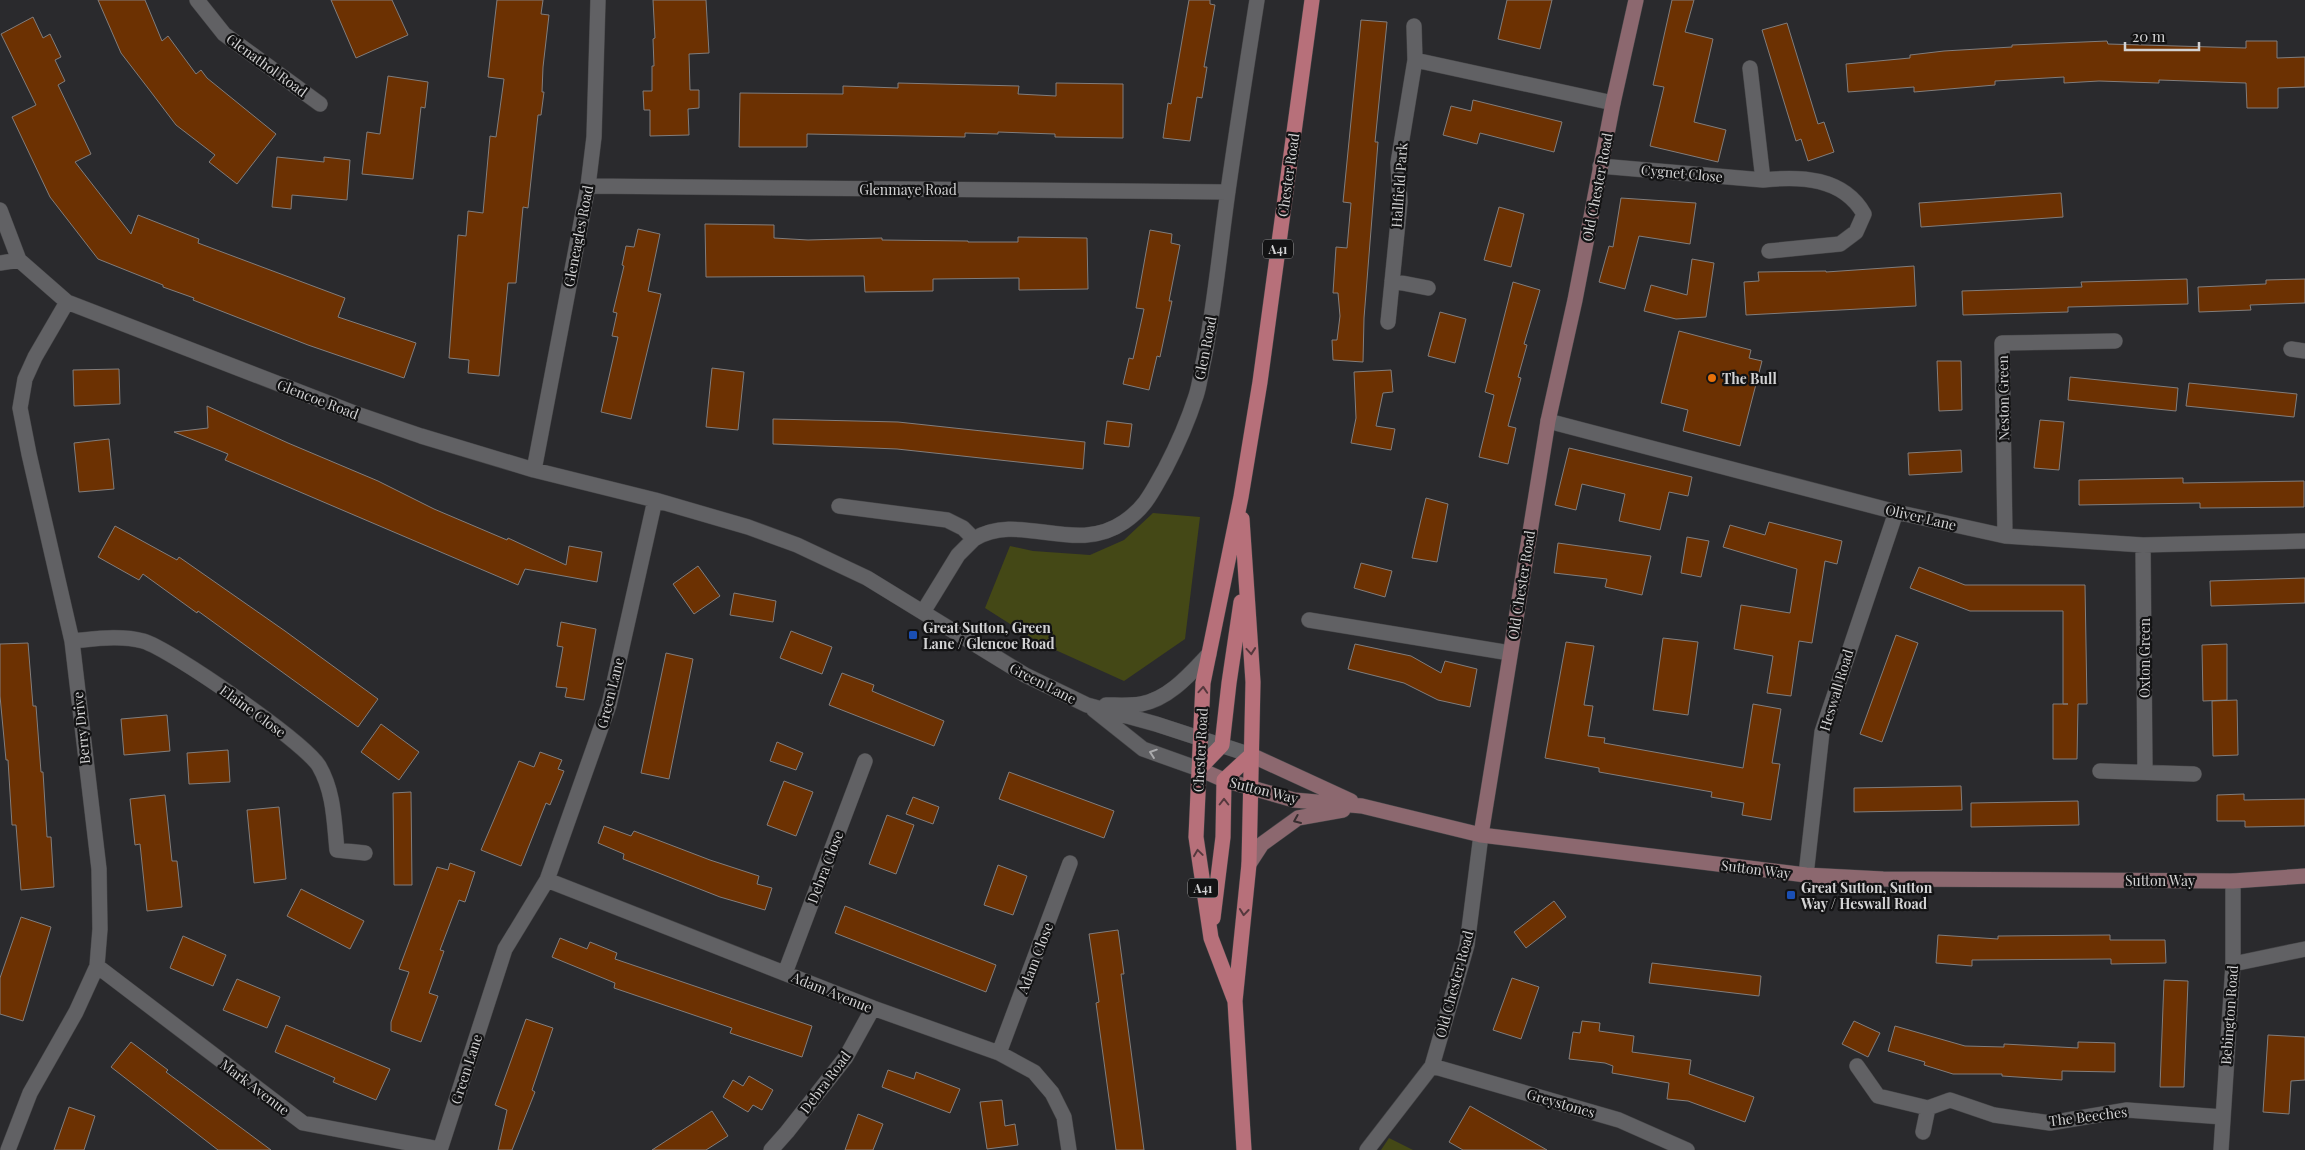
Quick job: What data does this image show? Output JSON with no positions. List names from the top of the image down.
{
  "streets": {
    "main road": [
      "Chester Road",
      "Old Chester Road",
      "A41",
      "Sutton Way"
    ],
    "street": [
      "Glenathol Road",
      "Cygnet Close",
      "Hallfield Park",
      "Glenmaye Road",
      "Gleneagles Road",
      "Glen Road",
      "Neston Green",
      "Glencoe Road",
      "Oliver Lane",
      "Oxton Green",
      "Green Lane",
      "Heswall Road",
      "Elaine Close",
      "Berry Drive",
      "Debra Close",
      "Adam Close",
      "Adam Avenue",
      "Bebington Road",
      "Debra Road",
      "Mark Avenue",
      "Greystones",
      "The Beeches"
    ]
  },
  "crossings": [
    ["Cygnet Close", "Old Chester Road"],
    ["Chester Road", "A41"],
    ["Chester Road", "Green Lane"],
    ["Chester Road", "Sutton Way"],
    ["Old Chester Road", "Oliver Lane"],
    ["Old Chester Road", "Sutton Way"],
    ["Old Chester Road", "Greystones"],
    ["Glenmaye Road", "Gleneagles Road"],
    ["Glenmaye Road", "Glen Road"],
    ["Gleneagles Road", "Glencoe Road"],
    ["A41", "Green Lane"],
    ["A41", "Sutton Way"],
    ["Neston Green", "Oliver Lane"],
    ["Glencoe Road", "Green Lane"],
    ["Glencoe Road", "Berry Drive"],
    ["Oliver Lane", "Oxton Green"],
    ["Oliver Lane", "Heswall Road"],
    ["Green Lane", "Sutton Way"],
    ["Green Lane", "Adam Avenue"],
    ["Green Lane", "Mark Avenue"],
    ["Heswall Road", "Sutton Way"],
    ["Elaine Close", "Berry Drive"],
    ["Berry Drive", "Mark Avenue"],
    ["Sutton Way", "Bebington Road"],
    ["Debra Close", "Adam Avenue"],
    ["Adam Close", "Adam Avenue"],
    ["Adam Avenue", "Debra Road"],
    ["Bebington Road", "The Beeches"]
  ],
  "places": {
    "other": ["The Bull"],
    "transit": ["Great Sutton, Green Lane / Glencoe Road", "Great Sutton, Sutton Way / Heswall Road"]
  },
  "scale_bar": "20 m"
}
